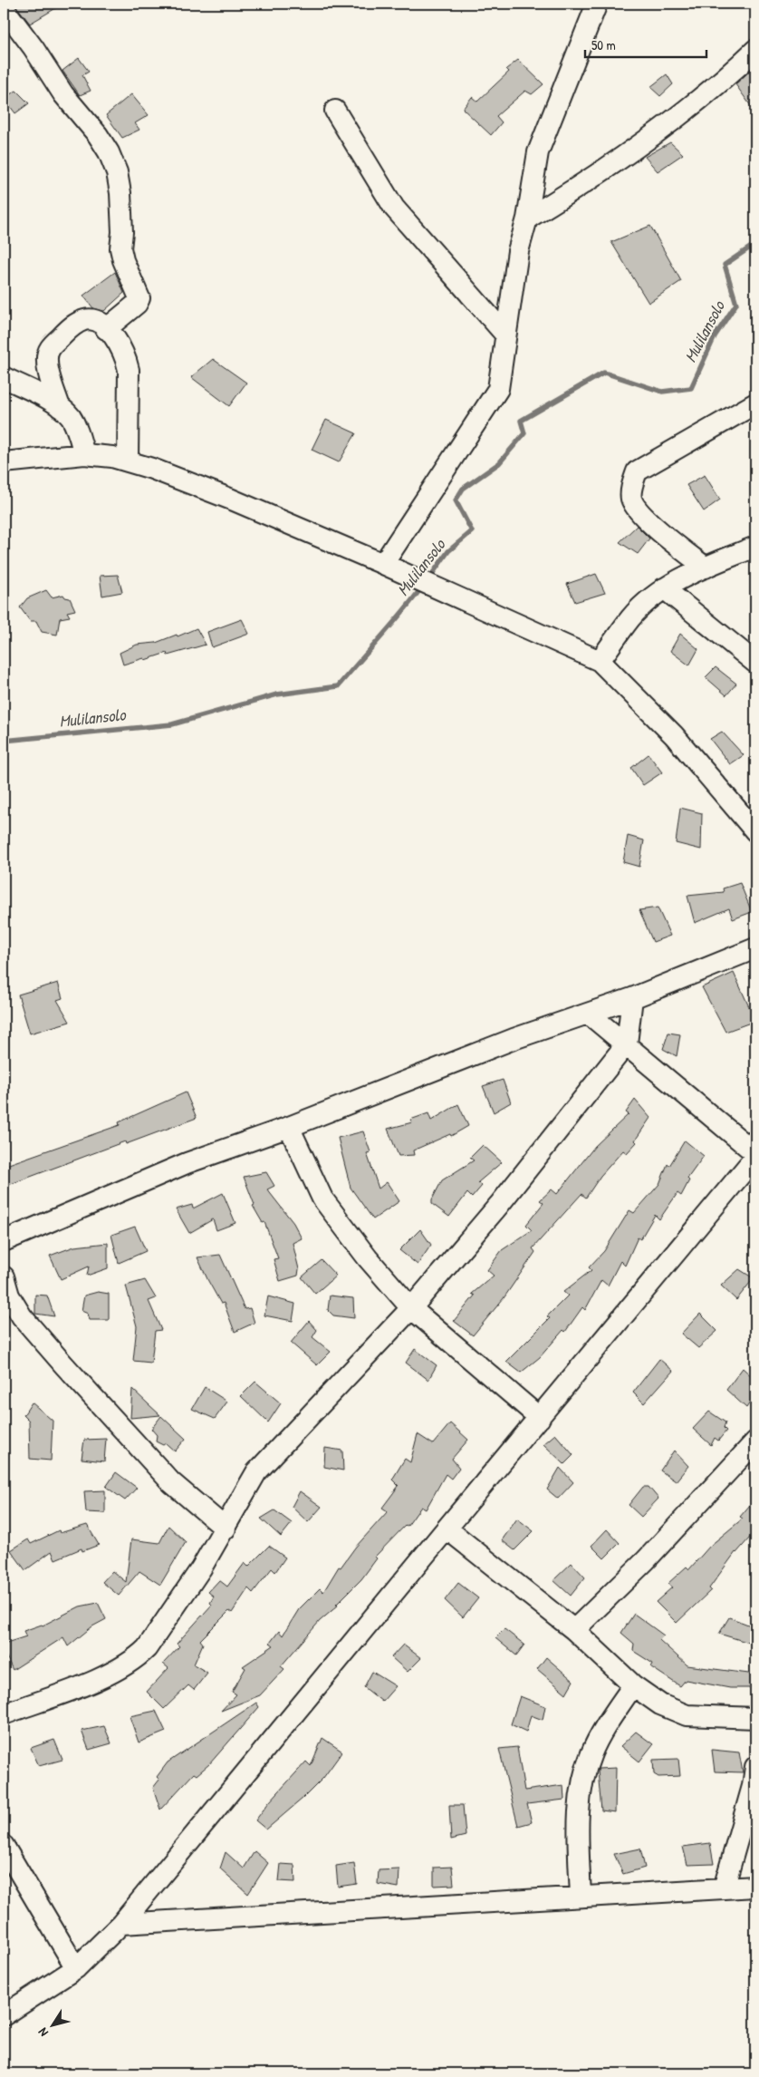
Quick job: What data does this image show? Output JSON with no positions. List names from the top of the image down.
{
  "water": ["Mulilansolo"],
  "scale_bar": "50 m",
  "north": "bottom left"
}
